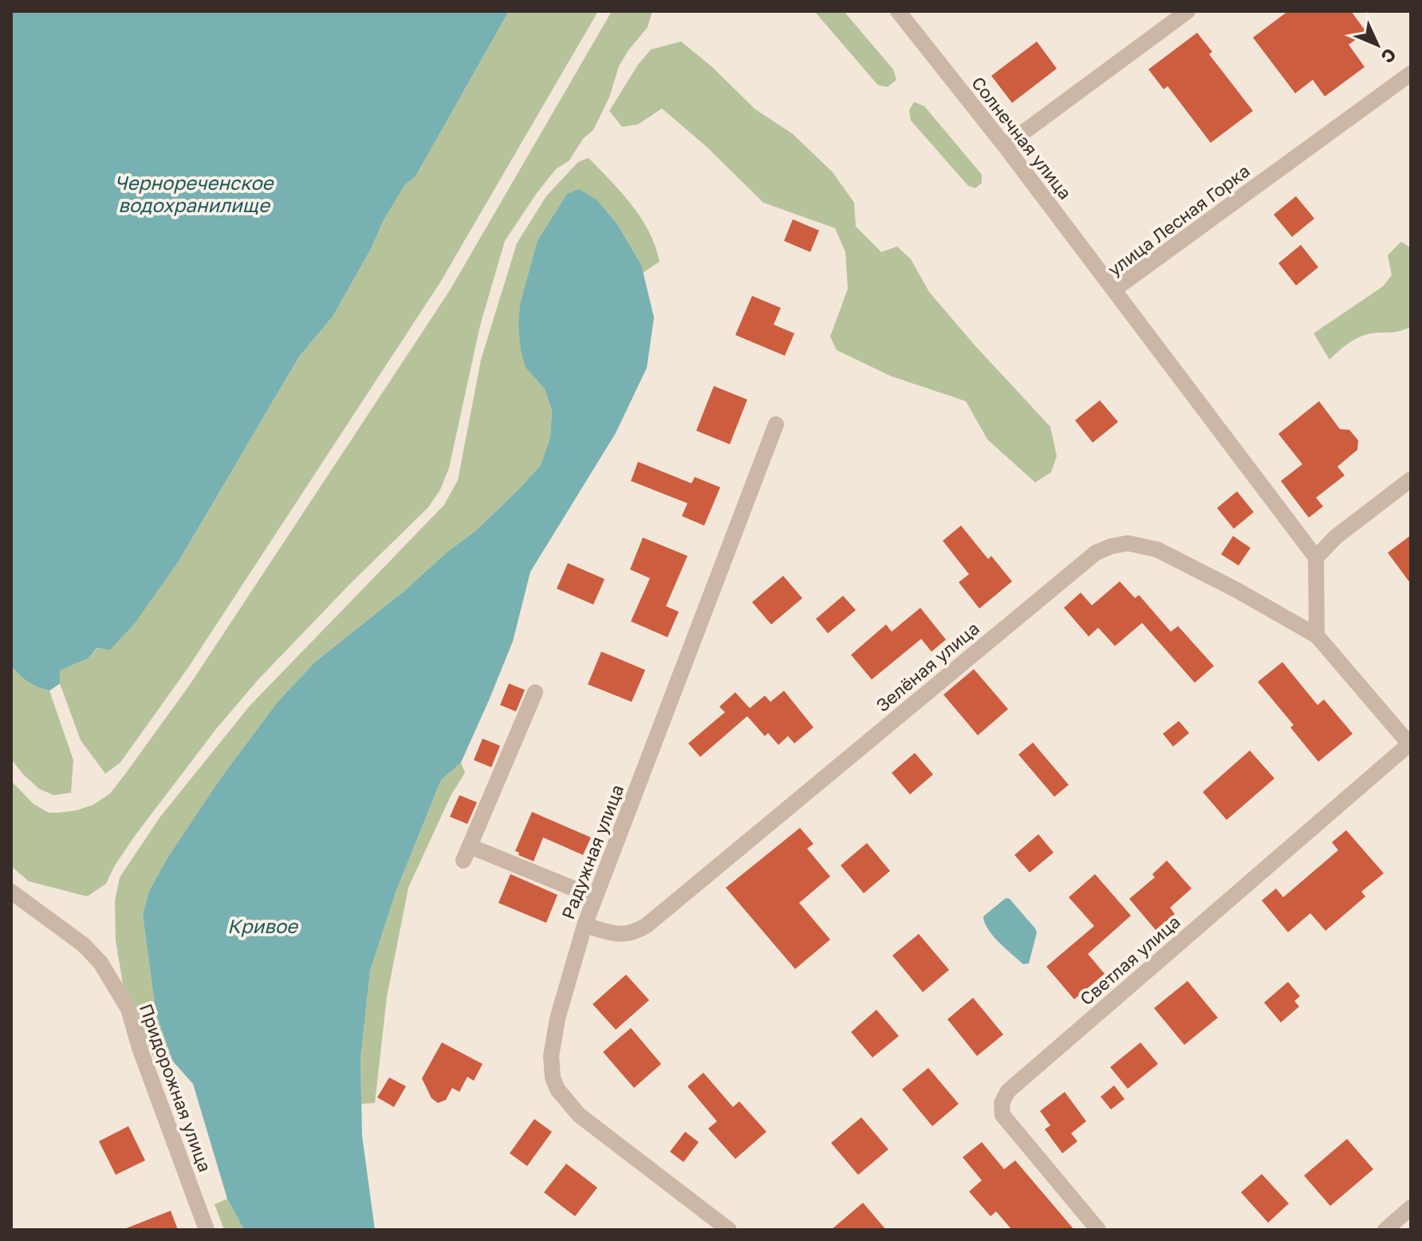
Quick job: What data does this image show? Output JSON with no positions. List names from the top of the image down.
{
  "streets": {
    "street": [
      "Солнечная улица",
      "улица Лесная Горка",
      "Зелёная улица",
      "Радужная улица",
      "Светлая улица",
      "Придорожная улица"
    ]
  },
  "crossings": [
    ["Солнечная улица", "улица Лесная Горка"],
    ["Зелёная улица", "Радужная улица"],
    ["Зелёная улица", "Светлая улица"]
  ],
  "water": ["Чернореченское водохранилище", "Кривое"],
  "north": "bottom right"
}
